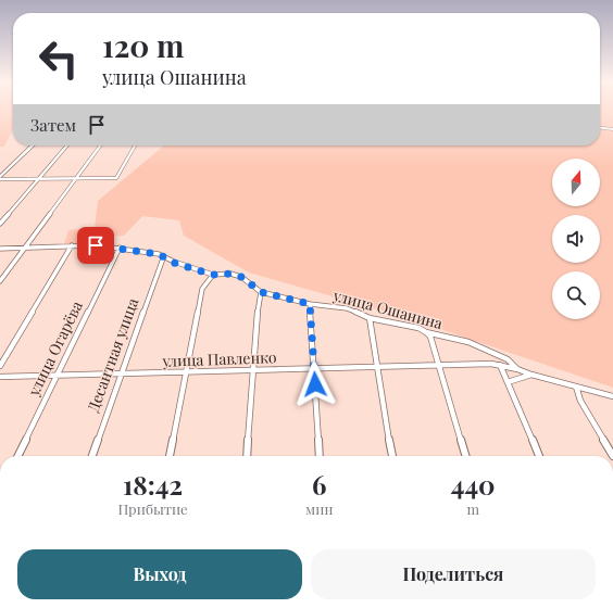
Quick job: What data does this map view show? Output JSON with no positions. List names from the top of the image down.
{
  "streets": {
    "street": [
      "улица Ошанина",
      "улица Огарёва",
      "Десантная улица",
      "улица Павленко"
    ]
  },
  "crossings": [
    ["улица Ошанина", "улица Огарёва"],
    ["улица Ошанина", "Десантная улица"],
    ["улица Ошанина", "улица Павленко"],
    ["улица Огарёва", "улица Павленко"],
    ["Десантная улица", "улица Павленко"]
  ],
  "north": "top",
  "page": {
    "turn": ["120 m", "улица Ошанина"],
    "then": "Затем",
    "eta": [
      "18:42",
      "Прибытие",
      "6",
      "мин",
      "440",
      "m"
    ],
    "buttons": ["Выход", "Поделиться"]
  }
}
